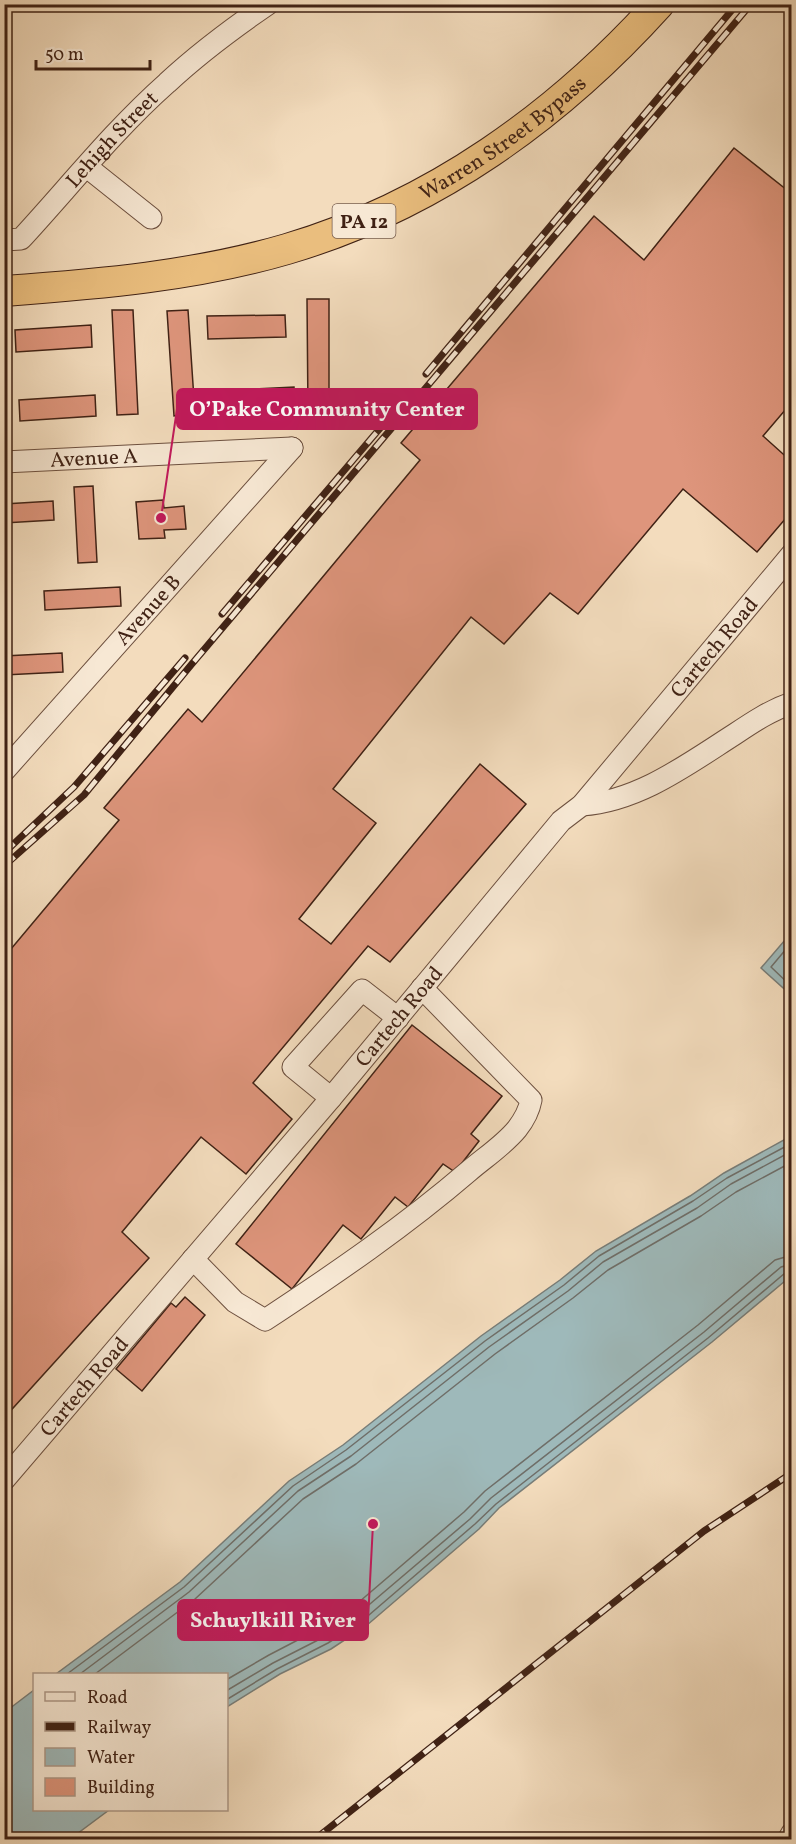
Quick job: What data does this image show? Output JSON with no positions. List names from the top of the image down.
{
  "streets": {
    "highway": ["Warren Street Bypass", "PA 12"],
    "street": [
      "Lehigh Street",
      "Avenue A",
      "Avenue B",
      "Cartech Road"
    ]
  },
  "crossings": [
    ["Avenue A", "Avenue B"]
  ],
  "places": ["O’Pake Community Center", "Schuylkill River"],
  "legend": [
    "Road",
    "Railway",
    "Water",
    "Building"
  ],
  "scale_bar": "50 m"
}
